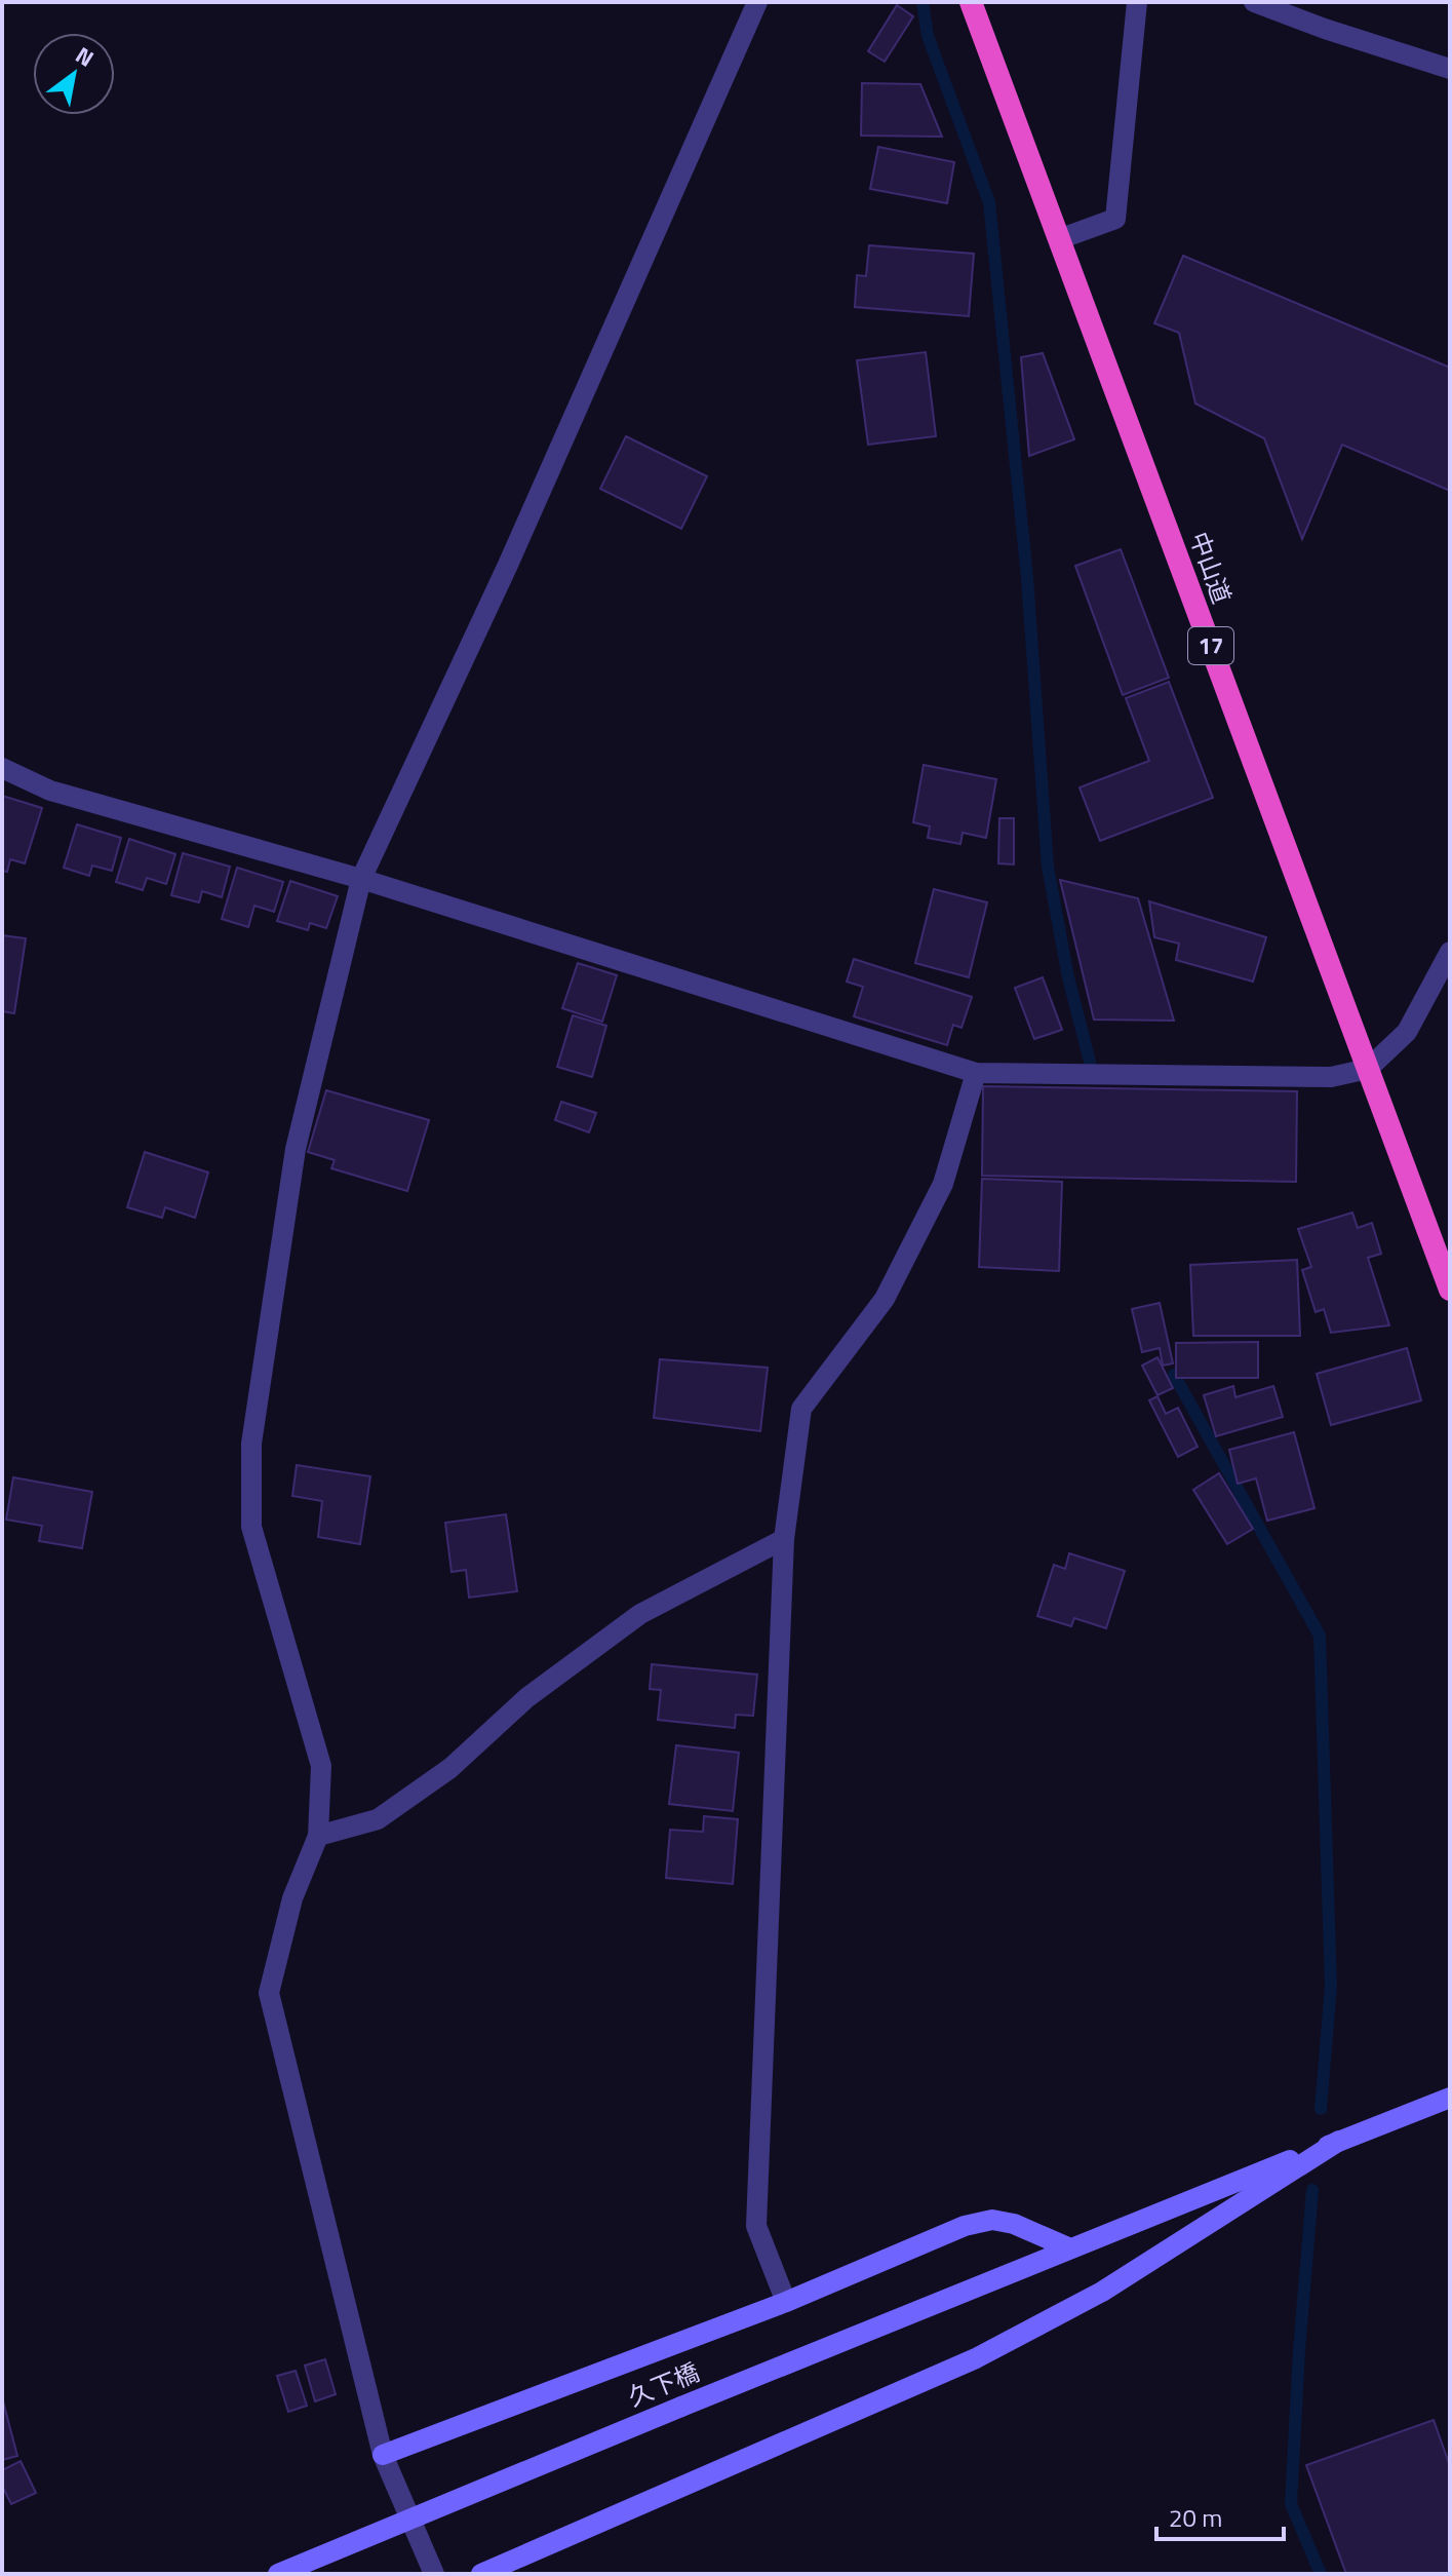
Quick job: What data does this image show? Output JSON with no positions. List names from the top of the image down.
{
  "streets": {
    "highway": ["中山道", "17"],
    "main road": ["久下橋"]
  },
  "scale_bar": "20 m",
  "north": "top right"
}
